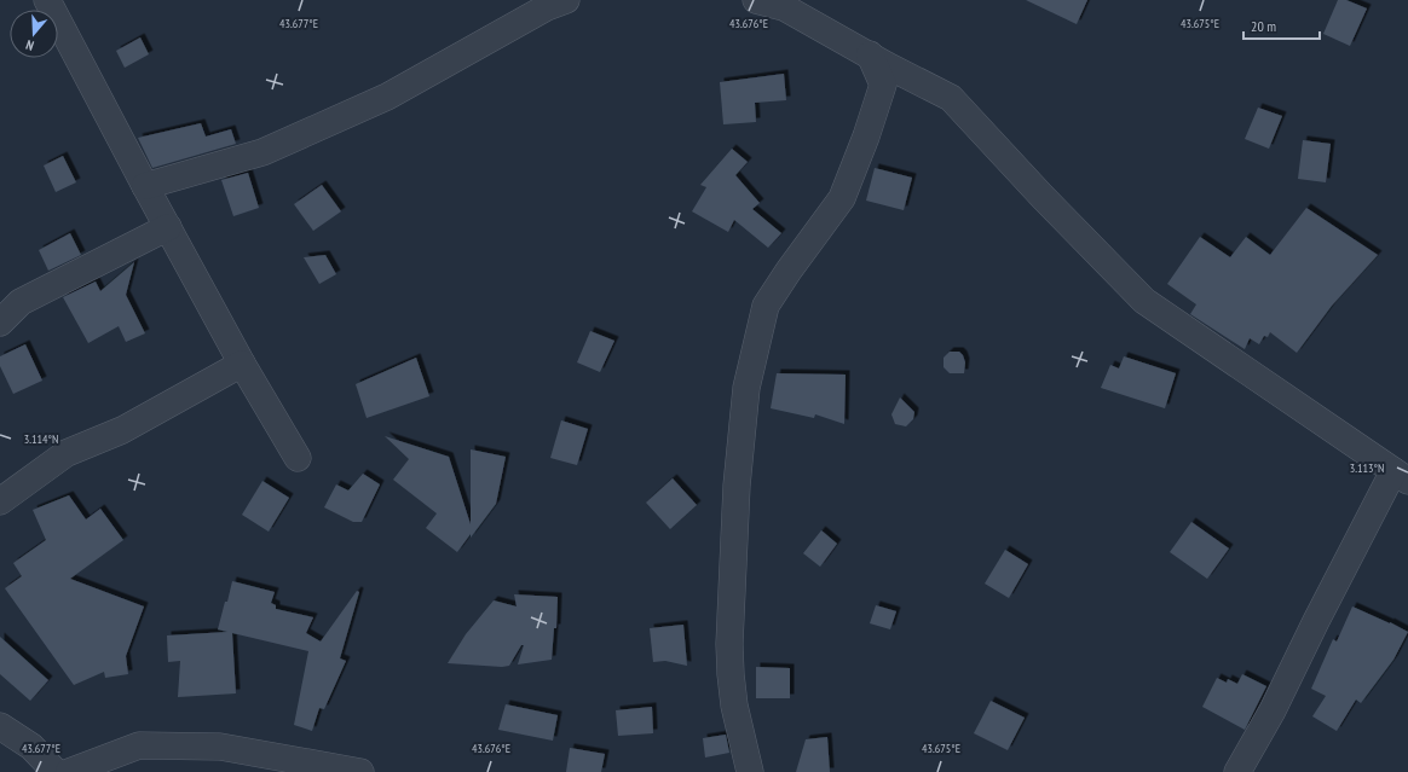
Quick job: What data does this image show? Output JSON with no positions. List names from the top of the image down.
{
  "scale_bar": "20 m",
  "north": "bottom",
  "coordinates": [
    "43.677°E",
    "43.675°E",
    "43.676°E",
    "3.114°N",
    "3.113°N"
  ]
}
